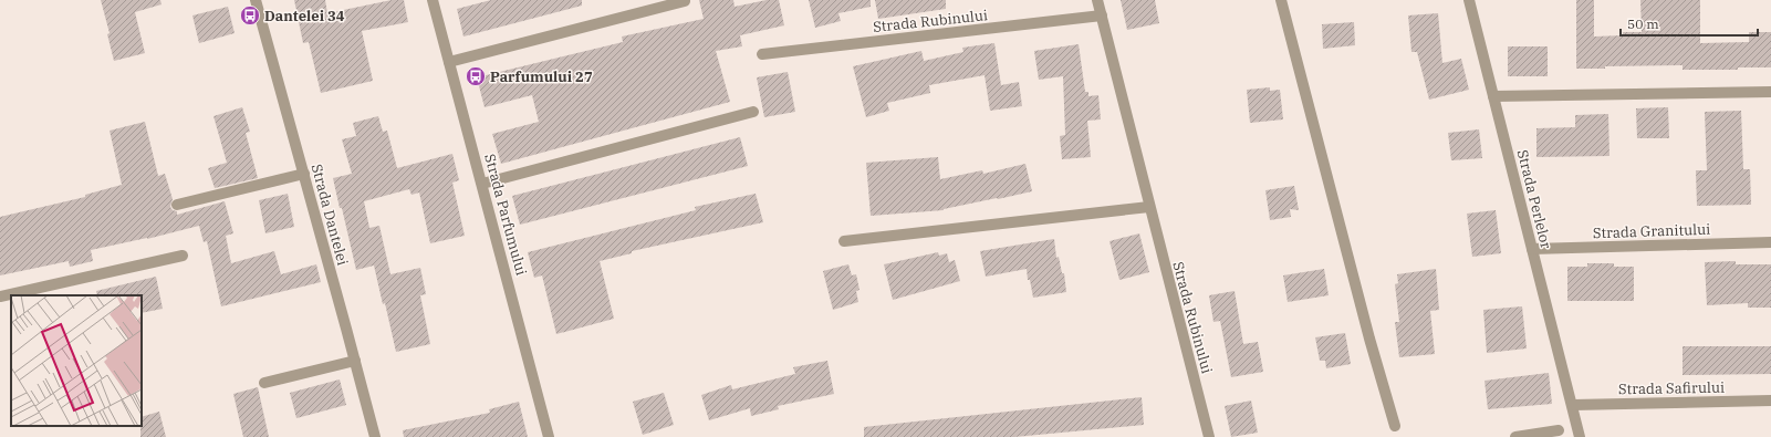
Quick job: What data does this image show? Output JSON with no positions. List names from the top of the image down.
{
  "streets": {
    "street": [
      "Strada Rubinului",
      "Strada Perlelor",
      "Strada Dantelei",
      "Strada Parfumului",
      "Strada Granitului",
      "Strada Safirului"
    ]
  },
  "crossings": [
    ["Strada Perlelor", "Strada Granitului"],
    ["Strada Perlelor", "Strada Safirului"]
  ],
  "places": {
    "bus stop": ["Dantelei 34", "Parfumului 27"]
  },
  "scale_bar": "50 m"
}
